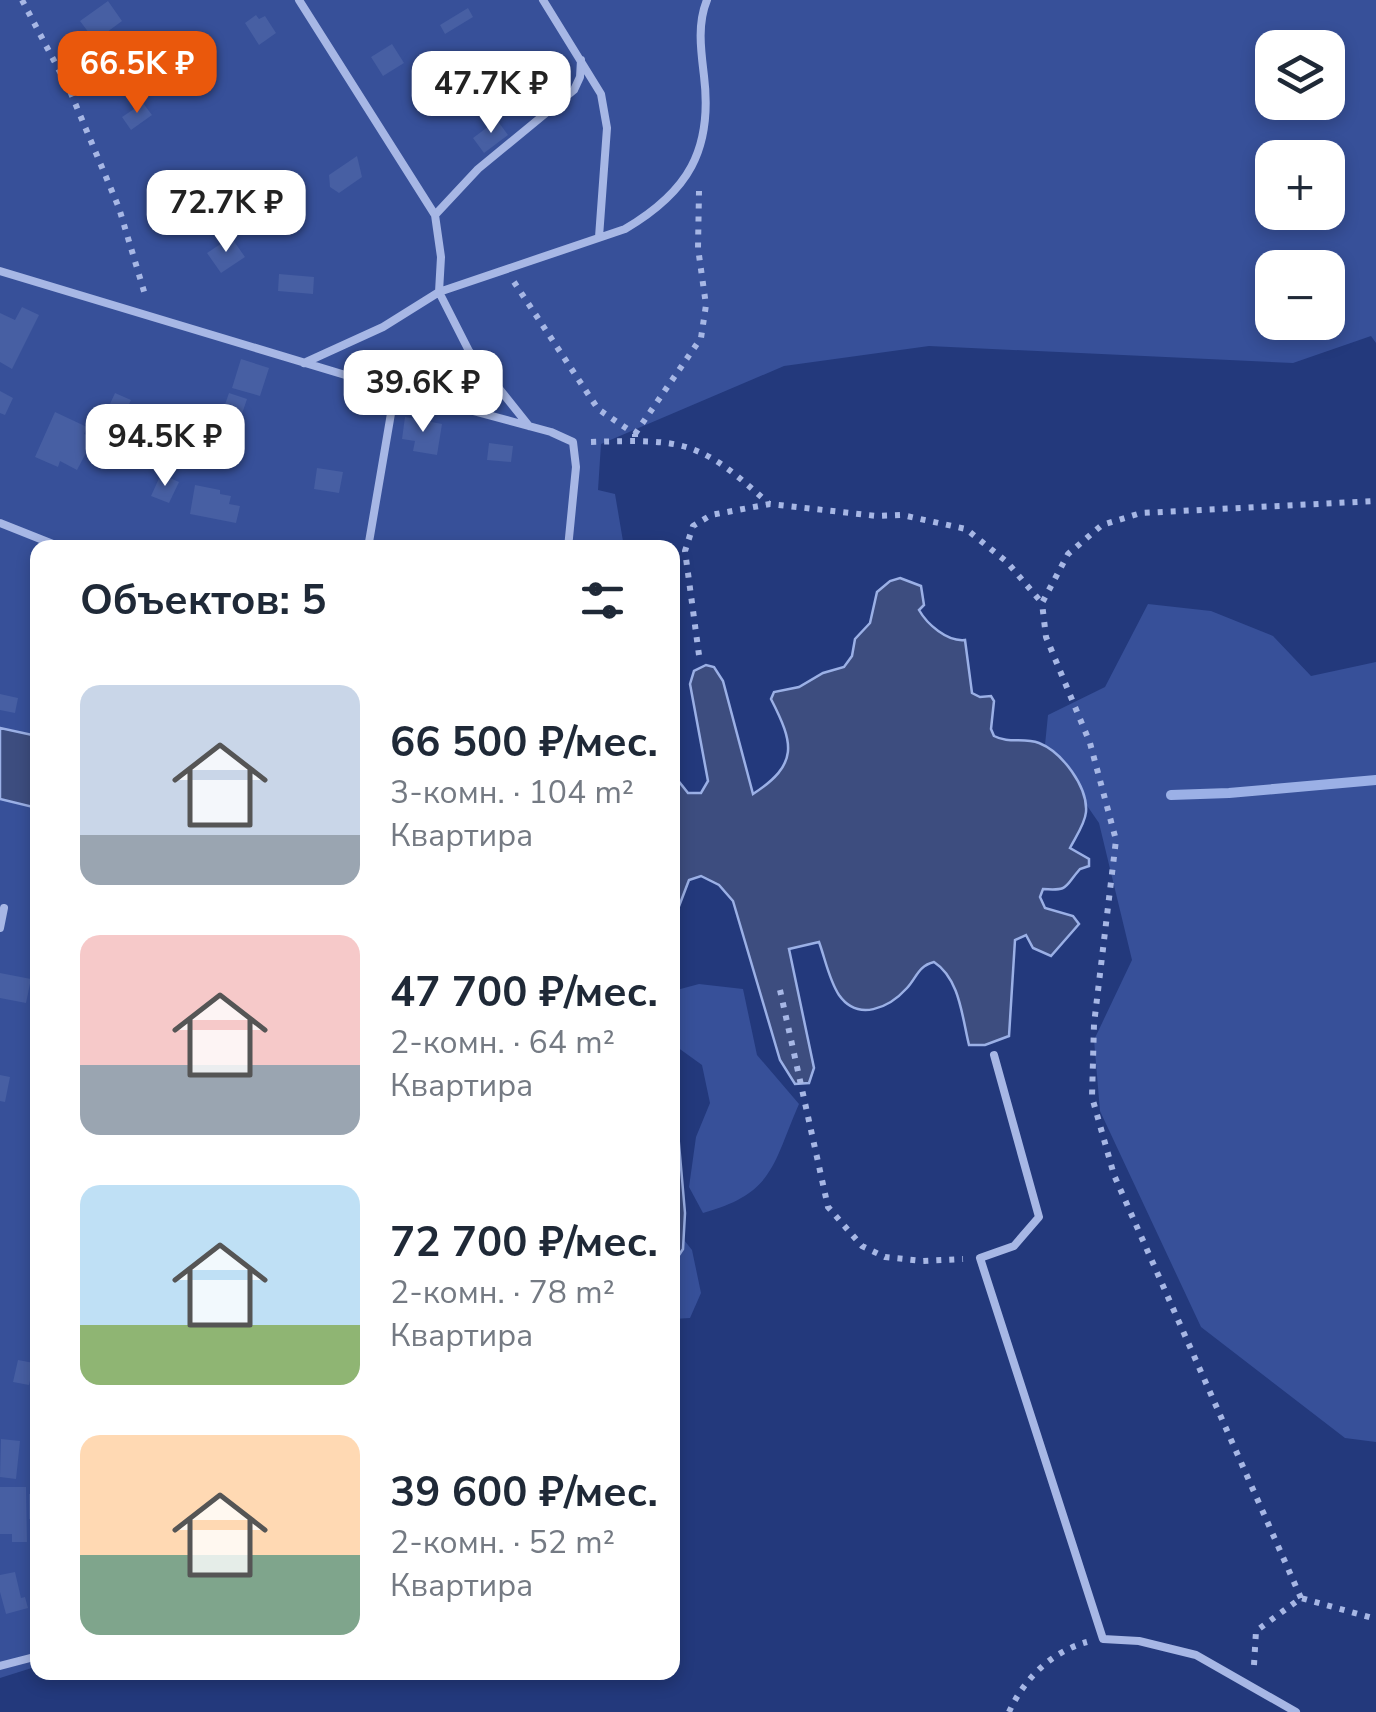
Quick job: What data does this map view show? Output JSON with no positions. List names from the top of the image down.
{
  "page": {
    "map_buttons": ["+", "−"],
    "price": [
      "66.5K ₽",
      "47.7K ₽",
      "72.7K ₽",
      "39.6K ₽",
      "94.5K ₽"
    ],
    "heading": "Объектов: 5",
    "list": [
      {
        "name": "66 500 ₽/мес.",
        "note": "3-комн. · 104 m² · Квартира"
      },
      {
        "name": "47 700 ₽/мес.",
        "note": "2-комн. · 64 m² · Квартира"
      },
      {
        "name": "72 700 ₽/мес.",
        "note": "2-комн. · 78 m² · Квартира"
      },
      {
        "name": "39 600 ₽/мес.",
        "note": "2-комн. · 52 m² · Квартира"
      }
    ]
  }
}
